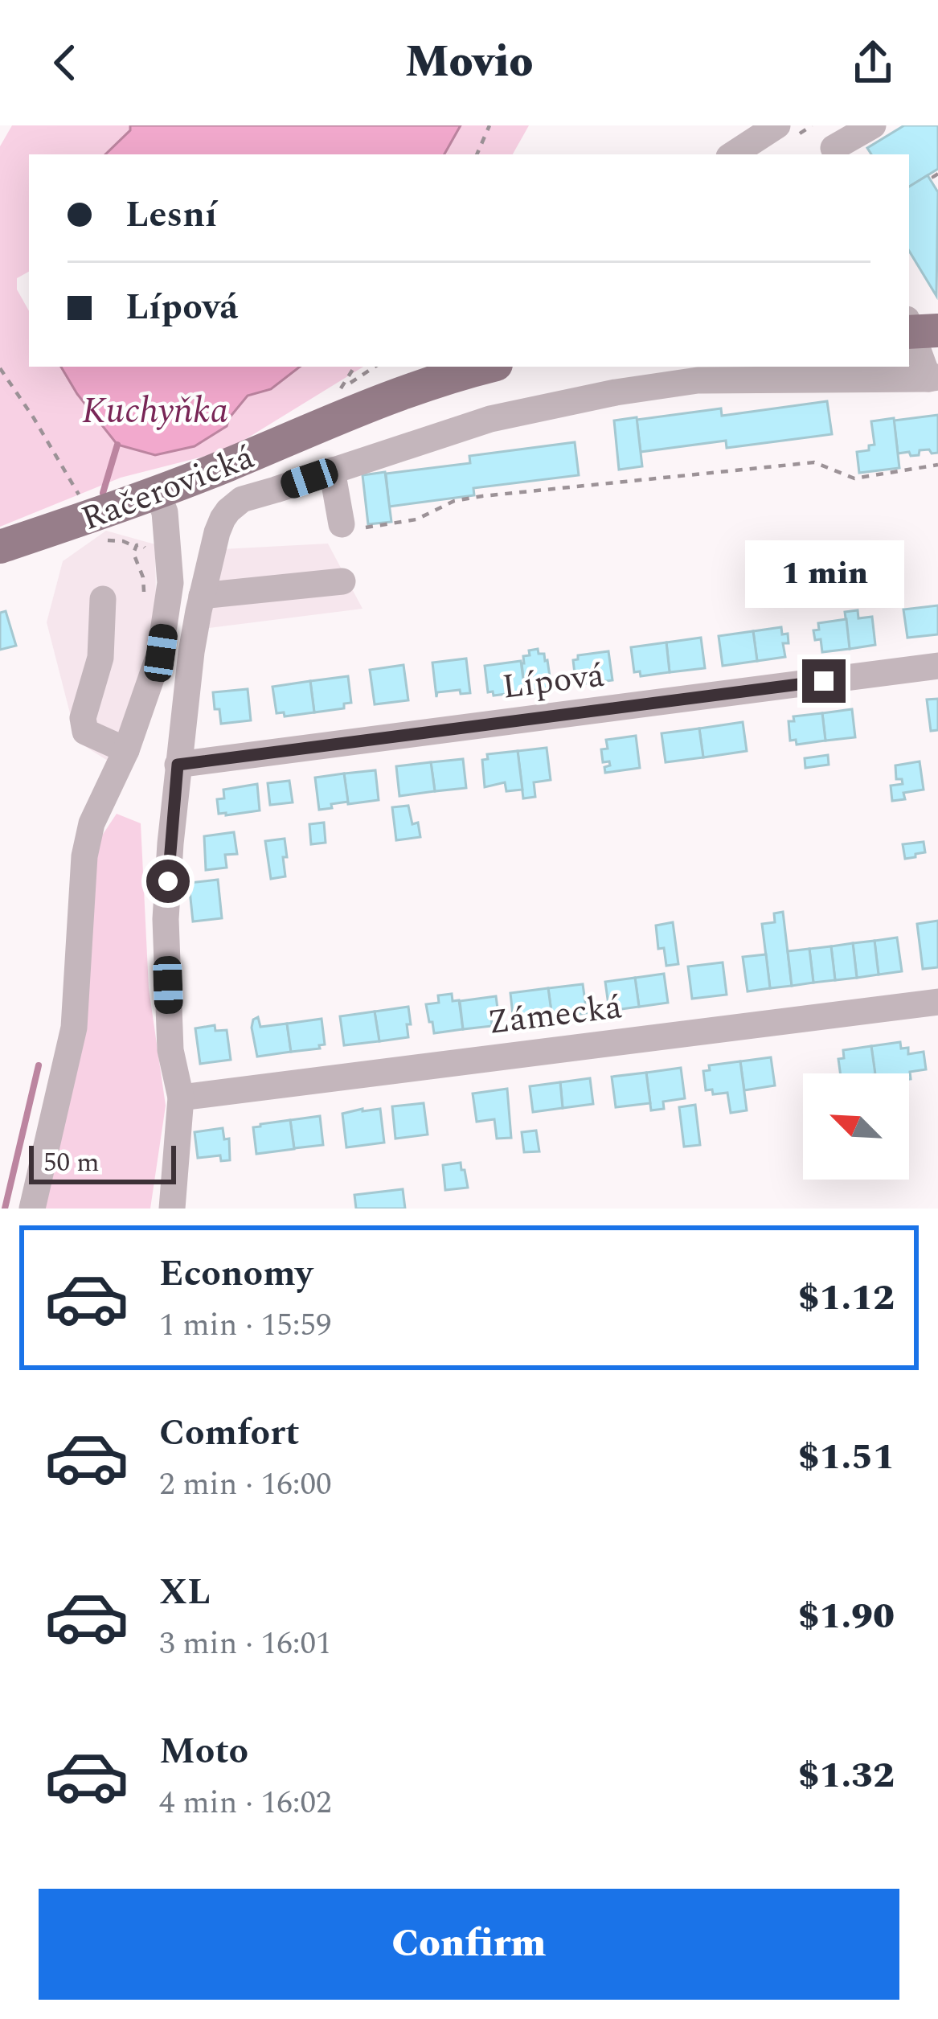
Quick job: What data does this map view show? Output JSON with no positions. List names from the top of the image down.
{
  "streets": {
    "main road": ["Račerovická"],
    "street": ["Lípová", "Zámecká"]
  },
  "water": ["Kuchyňka"],
  "scale_bar": "50 m",
  "north": "top left",
  "page": {
    "header": "Movio",
    "banner": ["Lesní", "Lípová"],
    "bubble": "1 min",
    "scale": "50 m",
    "list": [
      {
        "name": "Economy",
        "note": "1 min · 15:59",
        "value": "$1.12"
      },
      {
        "name": "Comfort",
        "note": "2 min · 16:00",
        "value": "$1.51"
      },
      {
        "name": "XL",
        "note": "3 min · 16:01",
        "value": "$1.90"
      },
      {
        "name": "Moto",
        "note": "4 min · 16:02",
        "value": "$1.32"
      }
    ],
    "buttons": "Confirm"
  }
}
